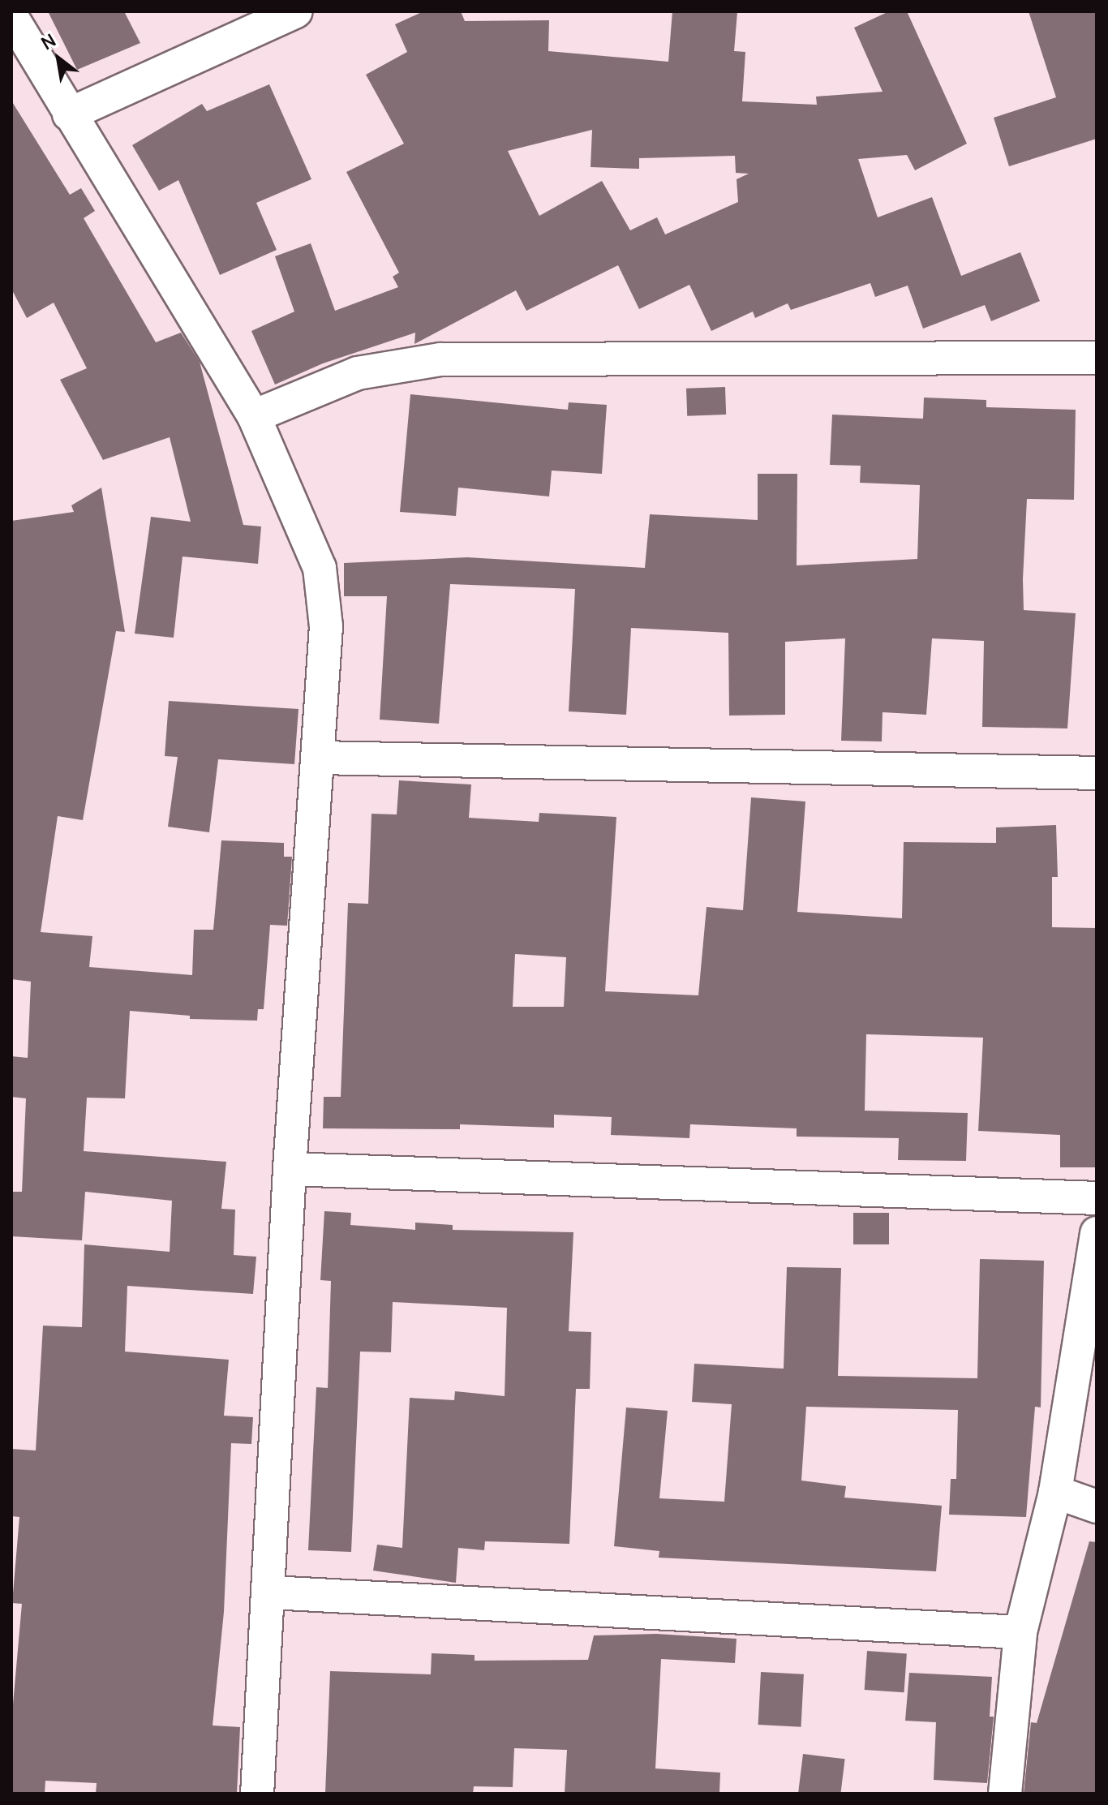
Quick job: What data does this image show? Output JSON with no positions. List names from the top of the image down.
{
  "north": "top left"
}
